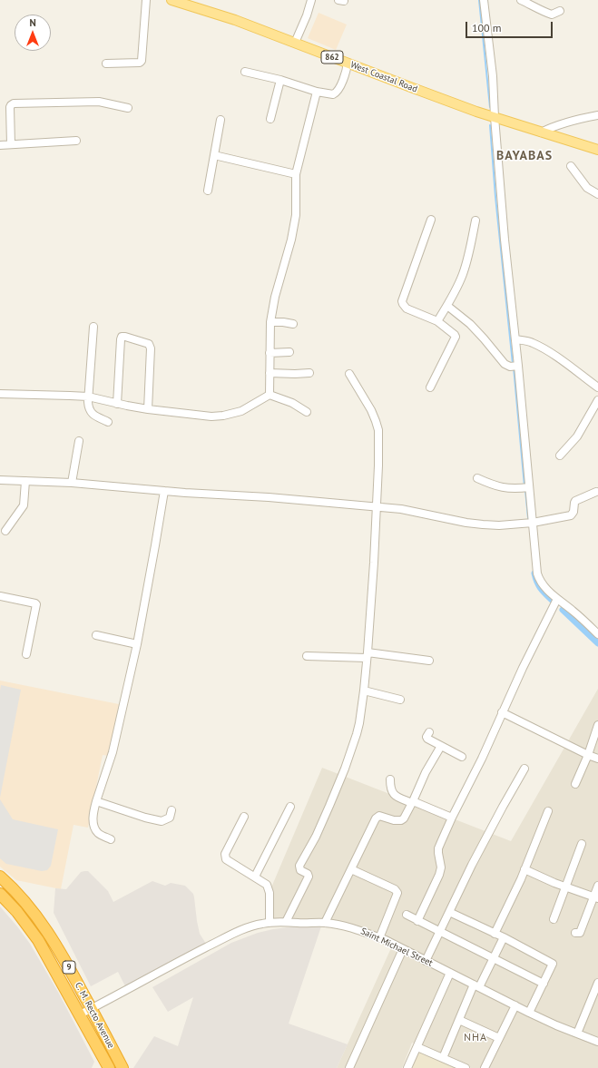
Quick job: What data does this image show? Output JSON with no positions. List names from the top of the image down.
{
  "streets": {
    "highway": ["9", "C. M. Recto Avenue"],
    "main road": ["862", "West Coastal Road"],
    "street": ["Saint Michael Street"]
  },
  "crossings": [
    ["Saint Michael Street", "C. M. Recto Avenue"]
  ],
  "districts": ["BAYABAS", "NHA"],
  "scale_bar": "100 m",
  "north": "top"
}
